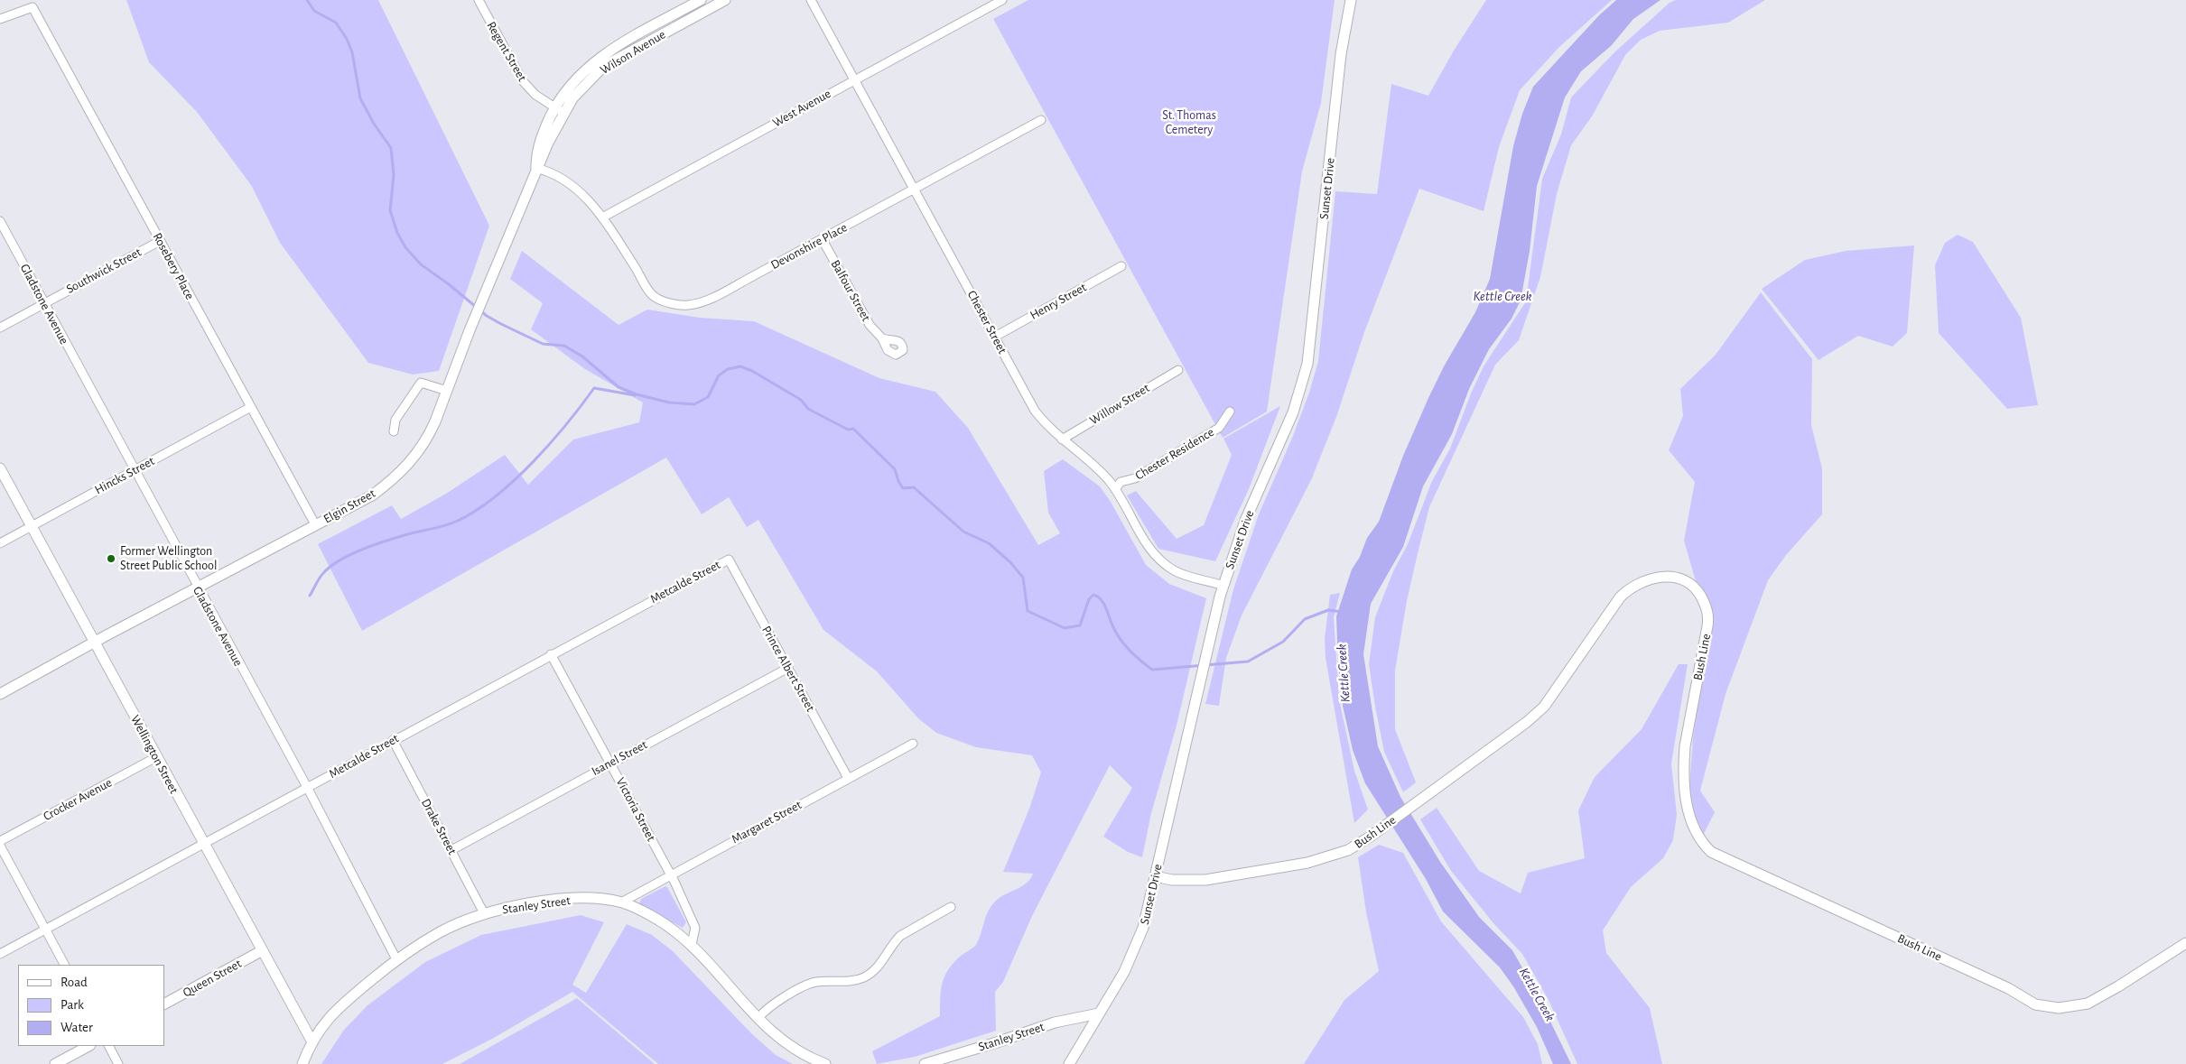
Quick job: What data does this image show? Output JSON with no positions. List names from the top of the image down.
{
  "streets": {
    "street": [
      "Regent Street",
      "Wilson Avenue",
      "West Avenue",
      "Sunset Drive",
      "Devonshire Place",
      "Rosebery Place",
      "Southwick Street",
      "Balfour Street",
      "Henry Street",
      "Gladstone Avenue",
      "Chester Street",
      "Willow Street",
      "Chester Residence",
      "Hincks Street",
      "Elgin Street",
      "Metcalde Street",
      "Bush Line",
      "Prince Albert Street",
      "Wellington Street",
      "Isanel Street",
      "Crocker Avenue",
      "Victoria Street",
      "Margaret Street",
      "Drake Street",
      "Stanley Street",
      "Queen Street"
    ]
  },
  "crossings": [
    ["Regent Street", "Wilson Avenue"],
    ["Wilson Avenue", "Elgin Street"],
    ["West Avenue", "Devonshire Place"],
    ["West Avenue", "Chester Street"],
    ["Sunset Drive", "Chester Street"],
    ["Sunset Drive", "Bush Line"],
    ["Sunset Drive", "Stanley Street"],
    ["Devonshire Place", "Balfour Street"],
    ["Devonshire Place", "Chester Street"],
    ["Rosebery Place", "Southwick Street"],
    ["Rosebery Place", "Hincks Street"],
    ["Rosebery Place", "Elgin Street"],
    ["Southwick Street", "Gladstone Avenue"],
    ["Henry Street", "Chester Street"],
    ["Gladstone Avenue", "Hincks Street"],
    ["Gladstone Avenue", "Elgin Street"],
    ["Gladstone Avenue", "Metcalde Street"],
    ["Gladstone Avenue", "Stanley Street"],
    ["Chester Street", "Willow Street"],
    ["Chester Street", "Chester Residence"],
    ["Hincks Street", "Wellington Street"],
    ["Elgin Street", "Wellington Street"],
    ["Metcalde Street", "Prince Albert Street"],
    ["Metcalde Street", "Wellington Street"],
    ["Metcalde Street", "Victoria Street"],
    ["Metcalde Street", "Drake Street"],
    ["Prince Albert Street", "Isanel Street"],
    ["Prince Albert Street", "Margaret Street"],
    ["Wellington Street", "Crocker Avenue"],
    ["Wellington Street", "Stanley Street"],
    ["Wellington Street", "Queen Street"],
    ["Isanel Street", "Victoria Street"],
    ["Isanel Street", "Drake Street"],
    ["Victoria Street", "Margaret Street"],
    ["Victoria Street", "Stanley Street"],
    ["Margaret Street", "Stanley Street"],
    ["Drake Street", "Stanley Street"]
  ],
  "water": ["Kettle Creek"],
  "parks": ["St. Thomas Cemetery"],
  "places": ["Former Wellington Street Public School"],
  "legend": ["Road", "Park", "Water"]
}
